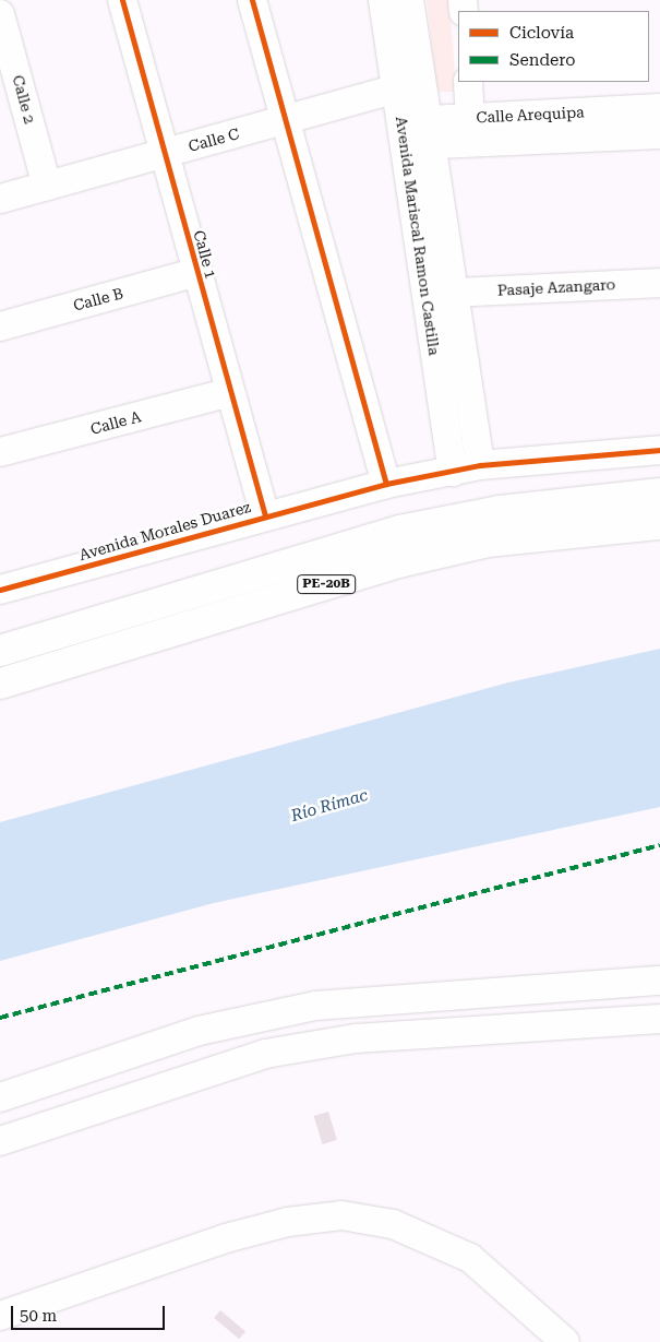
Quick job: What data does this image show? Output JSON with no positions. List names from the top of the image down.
{
  "streets": {
    "highway": ["PE-20B"],
    "street": [
      "Calle 2",
      "Calle Arequipa",
      "Calle C",
      "Avenida Mariscal Ramon Castilla",
      "Calle 1",
      "Pasaje Azangaro",
      "Calle B",
      "Calle A",
      "Avenida Morales Duarez"
    ]
  },
  "crossings": [
    ["Calle 2", "Calle C"],
    ["Calle Arequipa", "Avenida Mariscal Ramon Castilla"],
    ["Calle C", "Avenida Mariscal Ramon Castilla"],
    ["Calle C", "Calle 1"],
    ["Avenida Mariscal Ramon Castilla", "Pasaje Azangaro"],
    ["Avenida Mariscal Ramon Castilla", "Avenida Morales Duarez"],
    ["Calle 1", "Calle B"],
    ["Calle 1", "Calle A"],
    ["Calle 1", "Avenida Morales Duarez"]
  ],
  "water": ["Río Rímac"],
  "legend": ["Ciclovía", "Sendero"],
  "scale_bar": "50 m"
}
